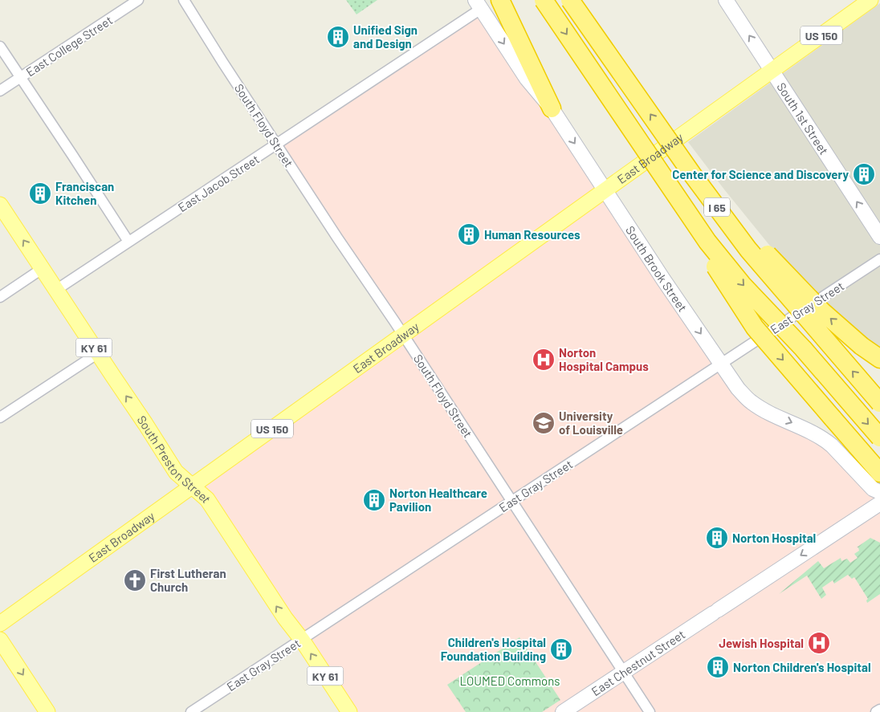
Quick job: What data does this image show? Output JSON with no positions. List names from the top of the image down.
{
  "streets": {
    "highway": ["I 65"],
    "main road": [
      "US 150",
      "East Broadway",
      "KY 61",
      "South Preston Street"
    ],
    "street": [
      "East College Street",
      "South 1st Street",
      "South Floyd Street",
      "East Jacob Street",
      "South Brook Street",
      "East Gray Street",
      "East Chestnut Street"
    ]
  },
  "crossings": [
    ["US 150", "South 1st Street"],
    ["US 150", "East Broadway"],
    ["South 1st Street", "East Broadway"],
    ["South Floyd Street", "East Broadway"],
    ["South Floyd Street", "East Jacob Street"],
    ["South Floyd Street", "East Gray Street"],
    ["South Floyd Street", "East Chestnut Street"],
    ["East Broadway", "South Brook Street"],
    ["East Broadway", "South Preston Street"],
    ["East Jacob Street", "South Brook Street"],
    ["East Jacob Street", "South Preston Street"],
    ["South Brook Street", "East Gray Street"],
    ["East Gray Street", "South Preston Street"]
  ],
  "one_way": [
    "South 1st Street",
    "South Brook Street",
    "South Preston Street",
    "East Chestnut Street"
  ],
  "parks": ["LOUMED Commons"],
  "places": {
    "building": [
      "Unified Sign and Design",
      "Center for Science and Discovery",
      "Franciscan Kitchen",
      "Human Resources",
      "Norton Healthcare Pavilion",
      "Norton Hospital",
      "Children's Hospital Foundation Building",
      "Norton Children's Hospital"
    ],
    "hospital": ["Norton Hospital Campus", "Jewish Hospital"],
    "school or university": ["University of Louisville"],
    "church": ["First Lutheran Church"]
  }
}
